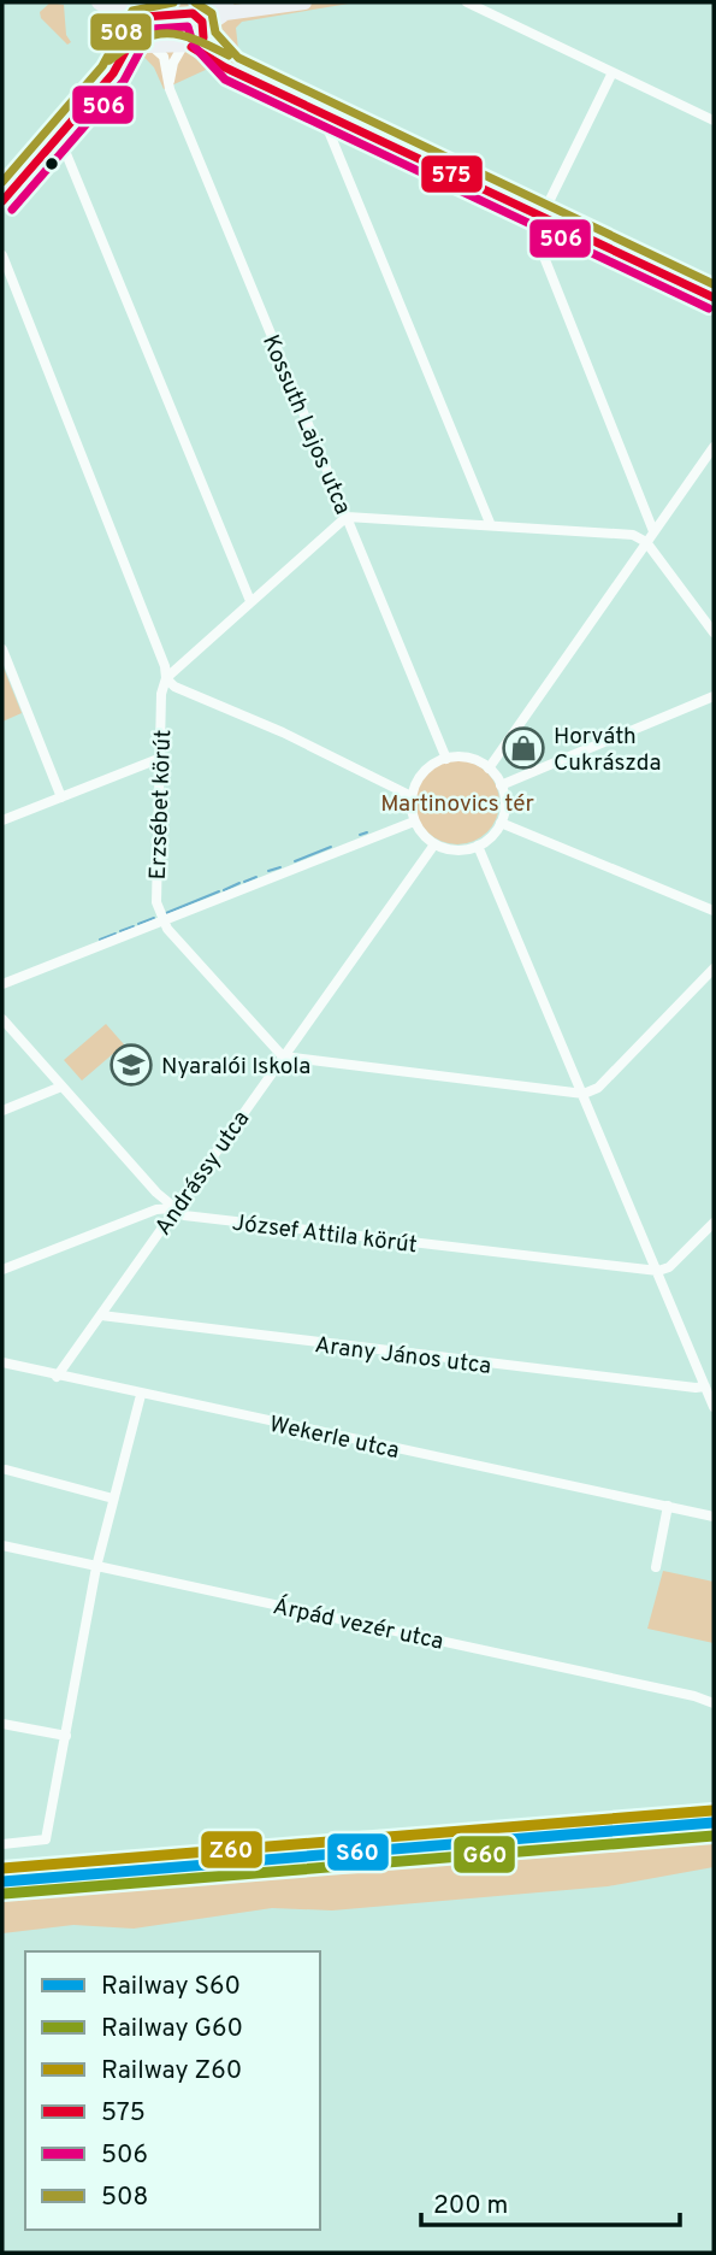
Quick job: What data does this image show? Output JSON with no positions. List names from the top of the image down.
{
  "streets": {
    "street": [
      "Kossuth Lajos utca",
      "Erzsébet körút",
      "Andrássy utca",
      "József Attila körút",
      "Arany János utca",
      "Wekerle utca",
      "Árpád vezér utca"
    ]
  },
  "crossings": [
    ["Kossuth Lajos utca", "Andrássy utca"],
    ["Andrássy utca", "József Attila körút"],
    ["Andrássy utca", "Arany János utca"],
    ["Andrássy utca", "Wekerle utca"]
  ],
  "parks": ["Martinovics tér"],
  "places": {
    "shop": ["Horváth Cukrászda"],
    "school or university": ["Nyaralói Iskola"]
  },
  "lines": [
    "transit line 508",
    "transit line 575",
    "transit line 506",
    "rail line Z60",
    "rail line S60",
    "rail line G60"
  ],
  "legend": [
    "Railway S60",
    "Railway G60",
    "Railway Z60",
    "575",
    "506",
    "508"
  ],
  "scale_bar": "200 m"
}
